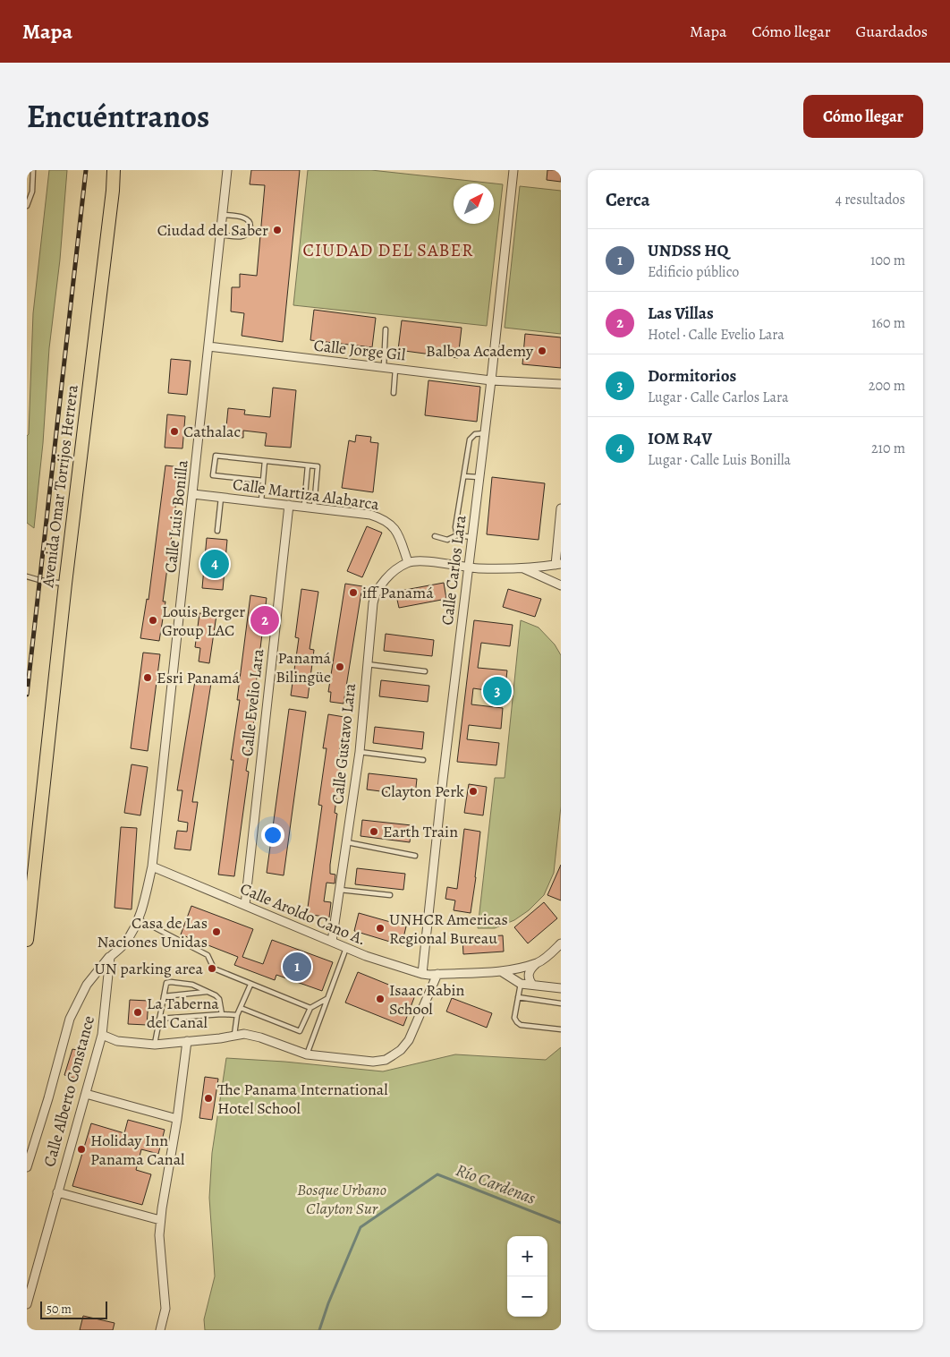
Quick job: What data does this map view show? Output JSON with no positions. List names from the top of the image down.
{
  "streets": {
    "main road": ["Avenida Omar Torrijos Herrera"],
    "street": [
      "Calle Jorge Gil",
      "Calle Martiza Alabarca",
      "Calle Luis Bonilla",
      "Calle Carlos Lara",
      "Calle Evelio Lara",
      "Calle Gustavo Lara",
      "Calle Aroldo Cano A.",
      "Calle Alberto Constance"
    ]
  },
  "crossings": [
    ["Calle Jorge Gil", "Calle Luis Bonilla"],
    ["Calle Jorge Gil", "Calle Carlos Lara"],
    ["Calle Martiza Alabarca", "Calle Luis Bonilla"],
    ["Calle Martiza Alabarca", "Calle Evelio Lara"],
    ["Calle Martiza Alabarca", "Calle Gustavo Lara"],
    ["Calle Luis Bonilla", "Calle Aroldo Cano A."],
    ["Calle Carlos Lara", "Calle Aroldo Cano A."],
    ["Calle Evelio Lara", "Calle Aroldo Cano A."],
    ["Calle Gustavo Lara", "Calle Aroldo Cano A."]
  ],
  "districts": ["CIUDAD DEL SABER"],
  "water": ["Río Cardenas"],
  "parks": ["Bosque Urbano Clayton Sur"],
  "places": [
    "Ciudad del Saber",
    "Balboa Academy",
    "Cathalac",
    "iff Panamá",
    "Louis Berger Group LAC",
    "Panamá Bilingüe",
    "Esri Panamá",
    "Clayton Perk",
    "Earth Train",
    "UNHCR Americas Regional Bureau",
    "Casa de Las Naciones Unidas",
    "UN parking area",
    "Isaac Rabin School",
    "La Taberna del Canal",
    "The Panama International Hotel School",
    "Holiday Inn Panama Canal"
  ],
  "scale_bar": "50 m",
  "north": "top right",
  "page": {
    "header": "Mapa",
    "nav": ["Mapa", "Cómo llegar", "Guardados"],
    "title": "Encuéntranos",
    "buttons": "Cómo llegar",
    "heading": ["Cerca", "4 resultados"],
    "list": [
      {
        "mark": "1",
        "name": "UNDSS HQ",
        "note": "Edificio público",
        "value": "100 m"
      },
      {
        "mark": "2",
        "name": "Las Villas",
        "note": "Hotel · Calle Evelio Lara",
        "value": "160 m"
      },
      {
        "mark": "3",
        "name": "Dormitorios",
        "note": "Lugar · Calle Carlos Lara",
        "value": "200 m"
      },
      {
        "mark": "4",
        "name": "IOM R4V",
        "note": "Lugar · Calle Luis Bonilla",
        "value": "210 m"
      }
    ],
    "pins": [
      "4",
      "2",
      "3",
      "1"
    ],
    "map_buttons": ["+", "−"],
    "scale": "50 m"
  }
}
